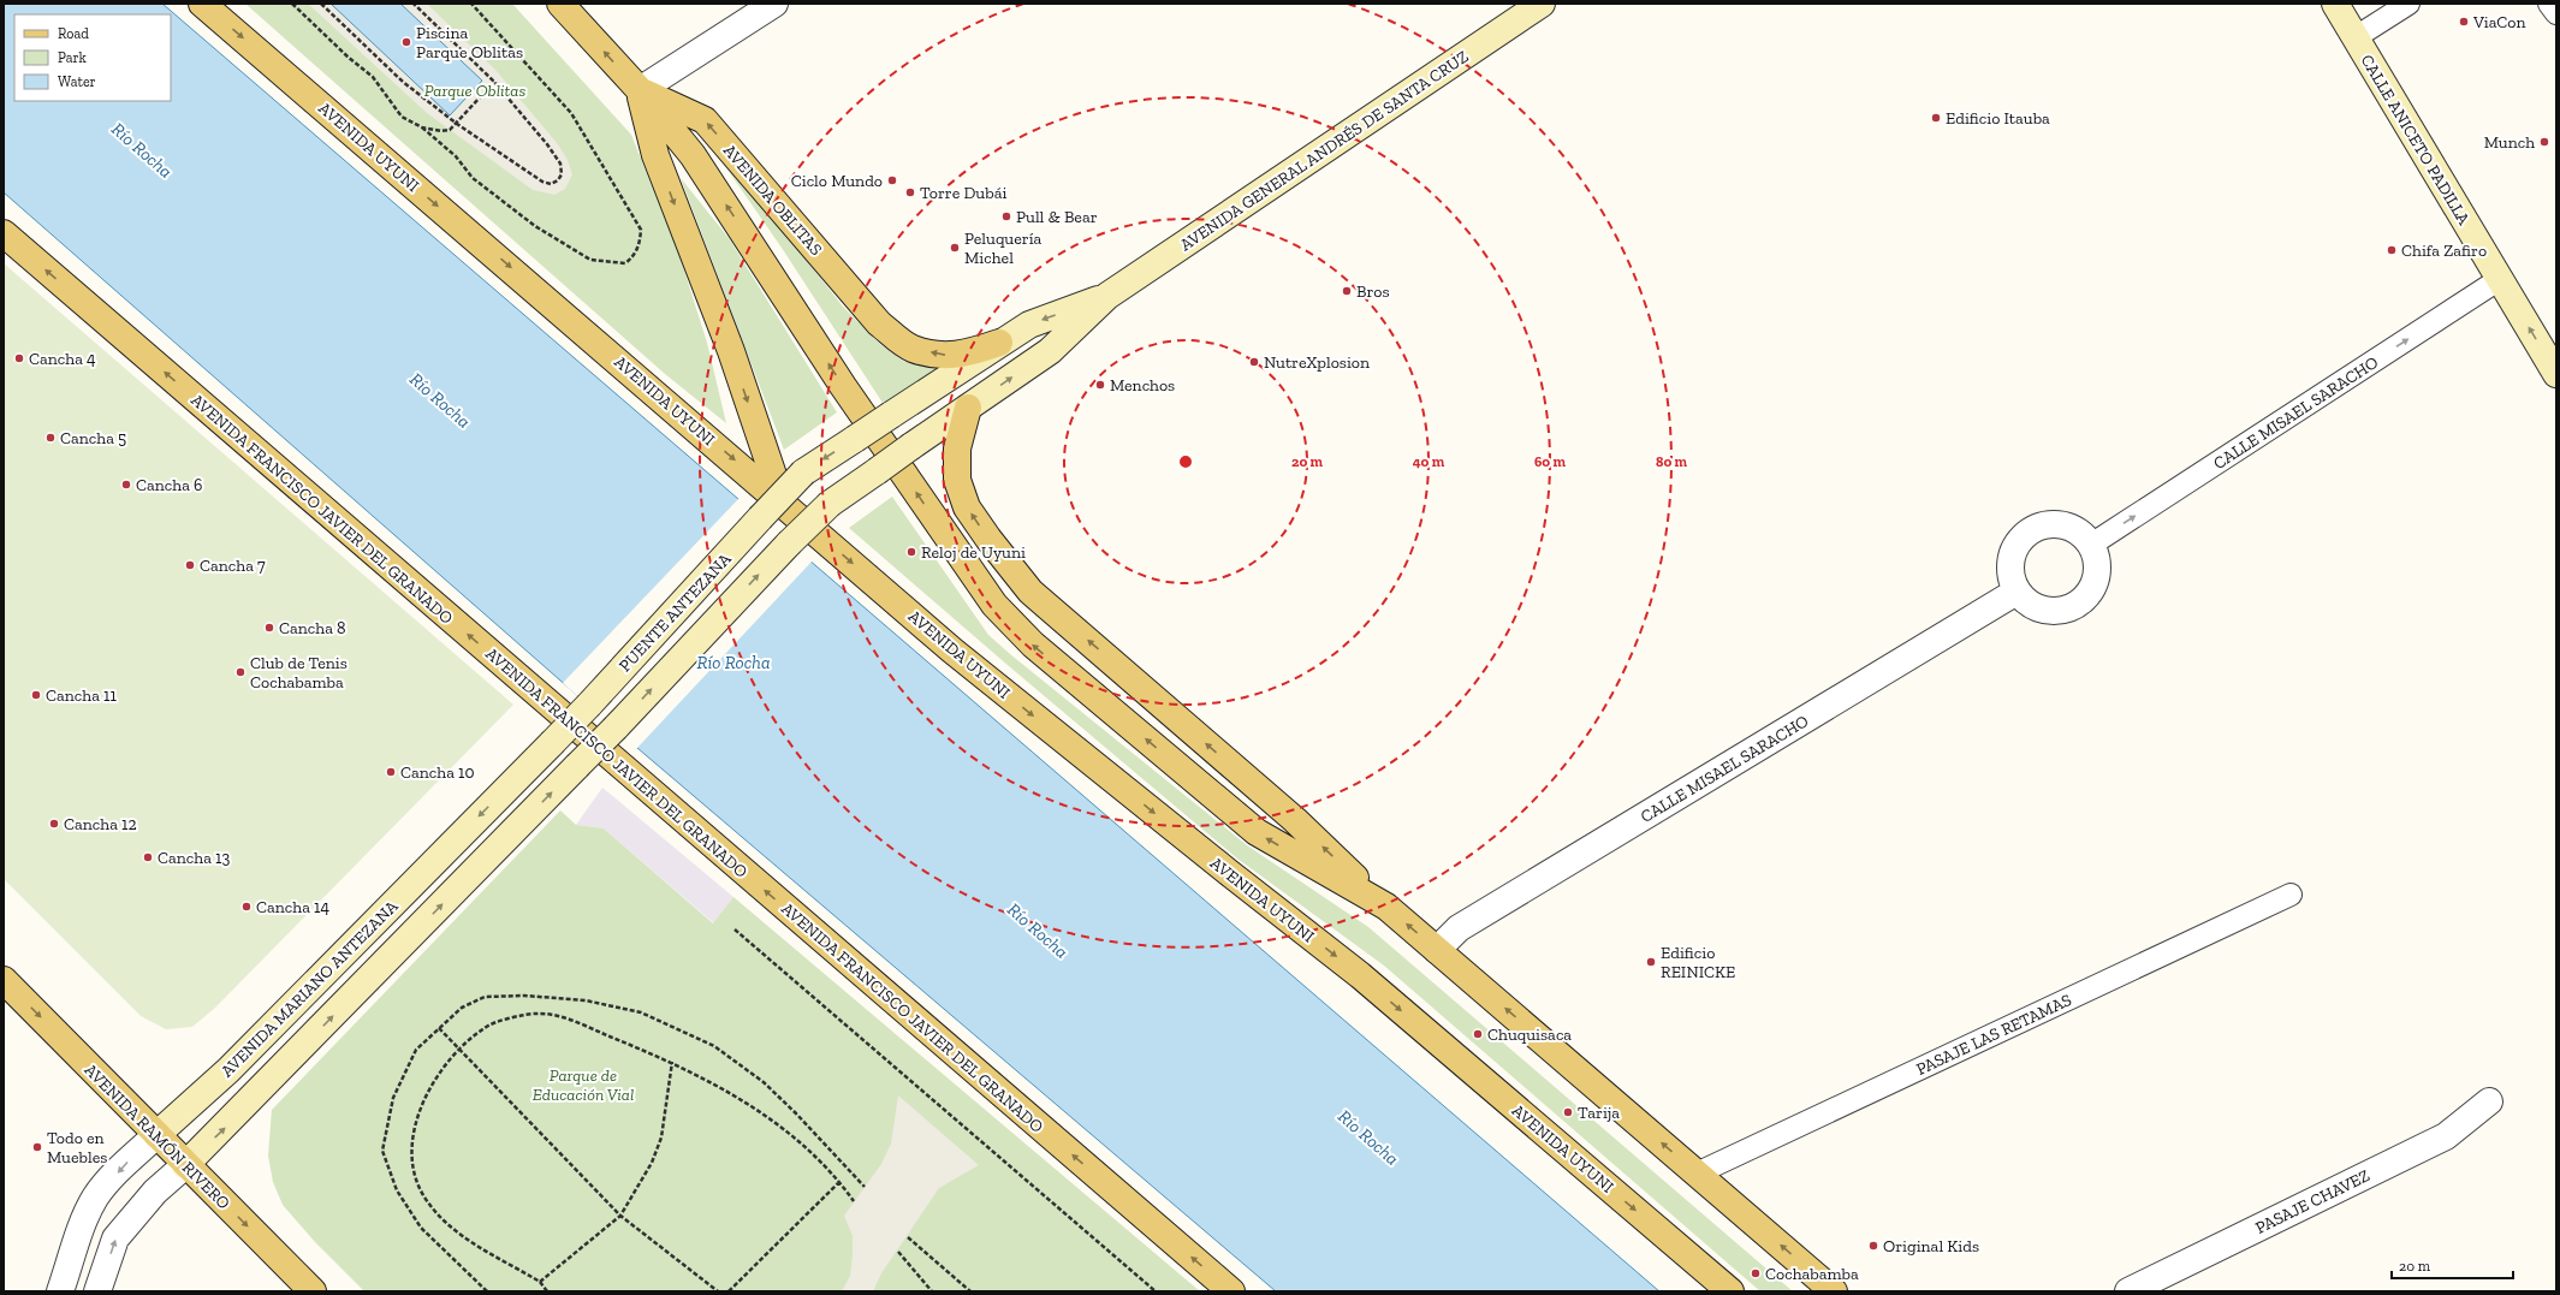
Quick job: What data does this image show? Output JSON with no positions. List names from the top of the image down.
{
  "streets": {
    "main road": [
      "CALLE ANICETO PADILLA",
      "AVENIDA UYUNI",
      "AVENIDA GENERAL ANDRÉS DE SANTA CRUZ",
      "AVENIDA OBLITAS",
      "AVENIDA FRANCISCO JAVIER DEL GRANADO",
      "PUENTE ANTEZANA",
      "AVENIDA MARIANO ANTEZANA",
      "AVENIDA RAMÓN RIVERO"
    ],
    "street": ["CALLE MISAEL SARACHO", "PASAJE CHAVEZ"],
    "lane": ["PASAJE LAS RETAMAS"]
  },
  "crossings": [
    ["CALLE ANICETO PADILLA", "CALLE MISAEL SARACHO"],
    ["AVENIDA GENERAL ANDRÉS DE SANTA CRUZ", "AVENIDA OBLITAS"],
    ["AVENIDA GENERAL ANDRÉS DE SANTA CRUZ", "PUENTE ANTEZANA"],
    ["AVENIDA GENERAL ANDRÉS DE SANTA CRUZ", "AVENIDA MARIANO ANTEZANA"],
    ["PUENTE ANTEZANA", "AVENIDA MARIANO ANTEZANA"],
    ["AVENIDA MARIANO ANTEZANA", "AVENIDA RAMÓN RIVERO"]
  ],
  "one_way": ["CALLE MISAEL SARACHO", "AVENIDA FRANCISCO JAVIER DEL GRANADO", "AVENIDA RAMÓN RIVERO"],
  "water": ["Río Rocha"],
  "parks": ["Parque Oblitas", "Parque de Educación Vial"],
  "places": [
    "ViaCon",
    "Piscina Parque Oblitas",
    "Edificio Itauba",
    "Munch",
    "Ciclo Mundo",
    "Torre Dubái",
    "Pull & Bear",
    "Peluquería Michel",
    "Chifa Zafiro",
    "Bros",
    "Cancha 4",
    "NutreXplosion",
    "Menchos",
    "Cancha 5",
    "Cancha 6",
    "Reloj de Uyuni",
    "Cancha 7",
    "Cancha 8",
    "Club de Tenis Cochabamba",
    "Cancha 11",
    "Cancha 10",
    "Cancha 12",
    "Cancha 13",
    "Cancha 14",
    "Edificio REINICKE",
    "Chuquisaca",
    "Tarija",
    "Todo en Muebles",
    "Original Kids",
    "Cochabamba"
  ],
  "legend": ["Road", "Park", "Water"],
  "scale_bar": "20 m",
  "rings": [
    "20 m",
    "40 m",
    "60 m",
    "80 m"
  ]
}
